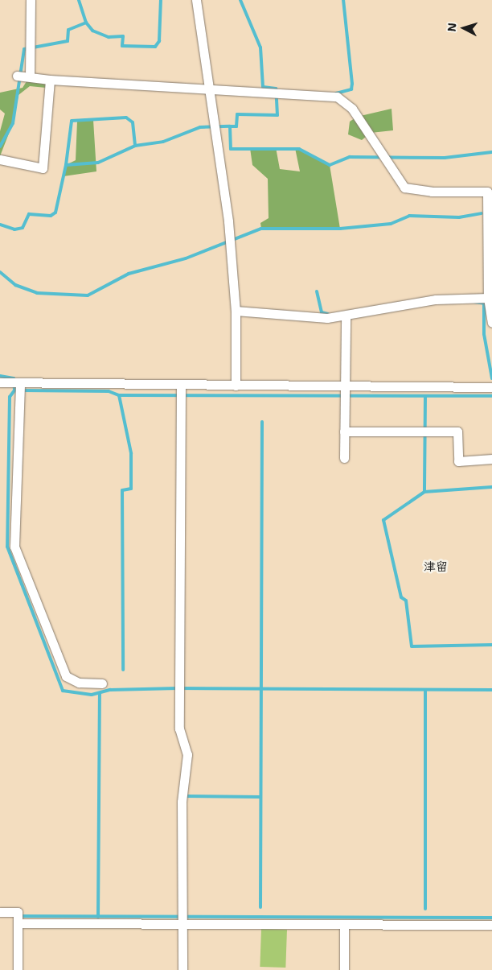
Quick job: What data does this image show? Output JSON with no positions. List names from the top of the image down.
{
  "districts": ["津留"],
  "north": "left"
}
